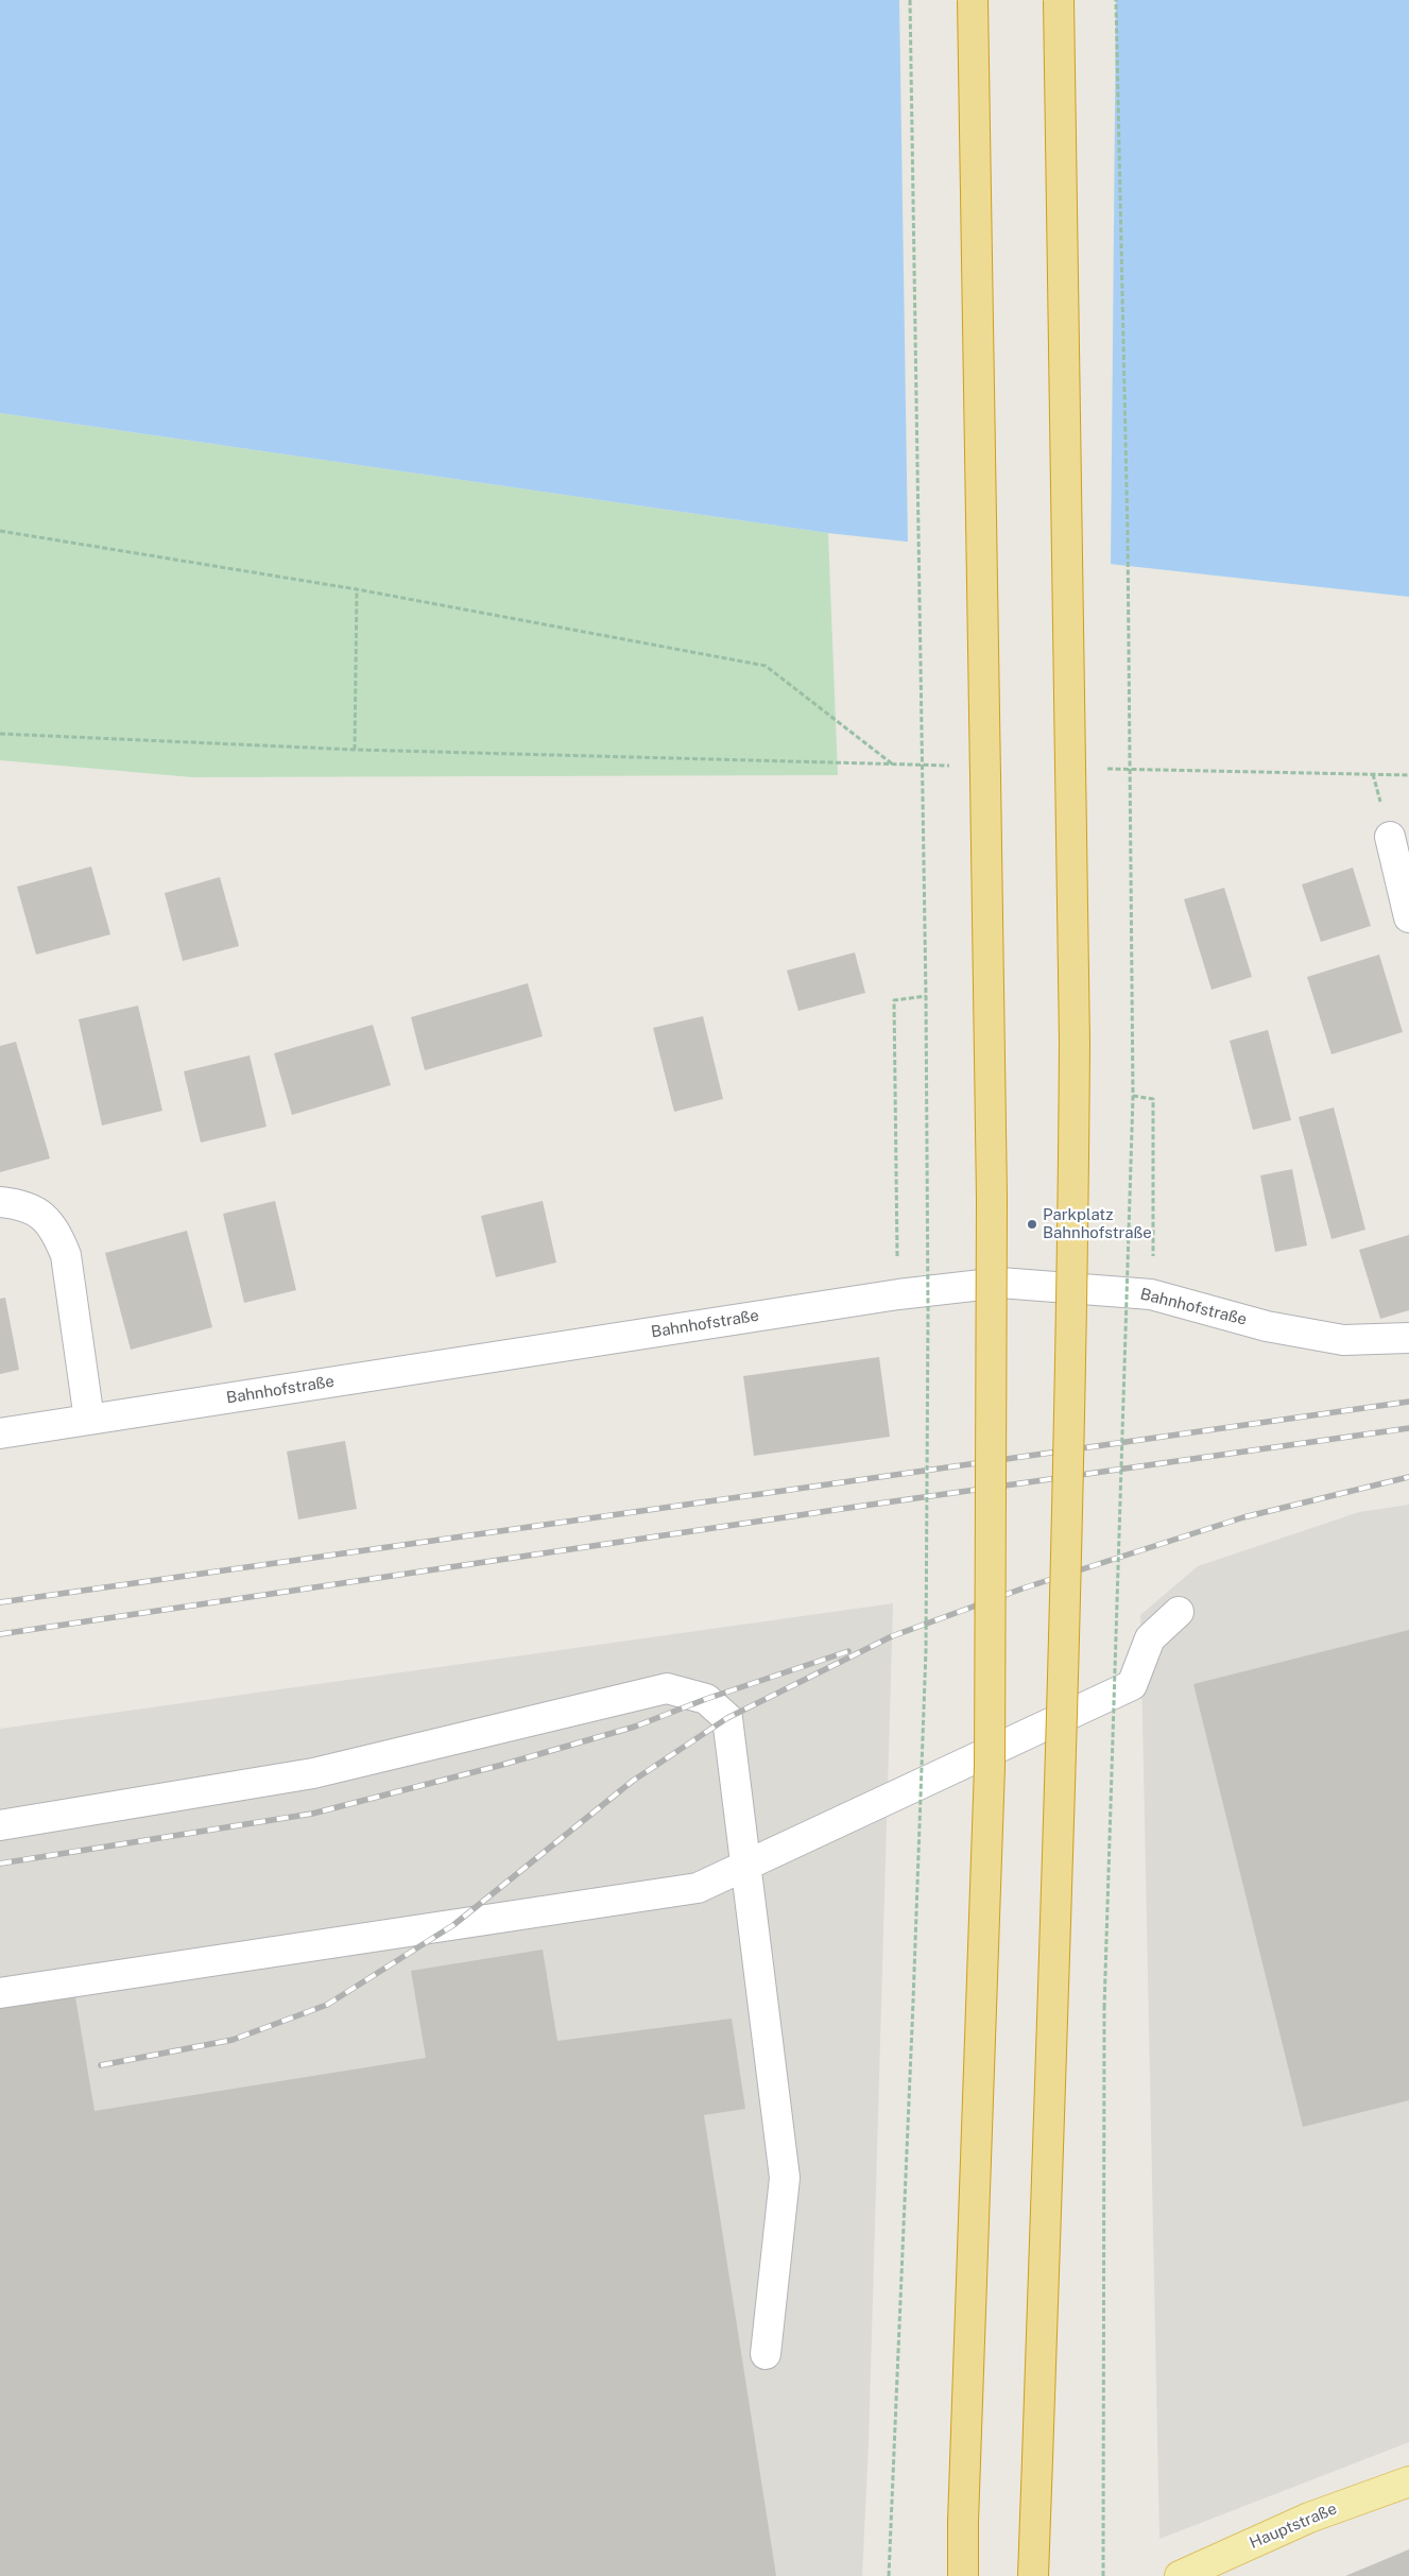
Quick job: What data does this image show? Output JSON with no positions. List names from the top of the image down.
{
  "streets": {
    "main road": ["Hauptstraße"],
    "street": ["Bahnhofstraße"]
  },
  "places": ["Parkplatz Bahnhofstraße"]
}
